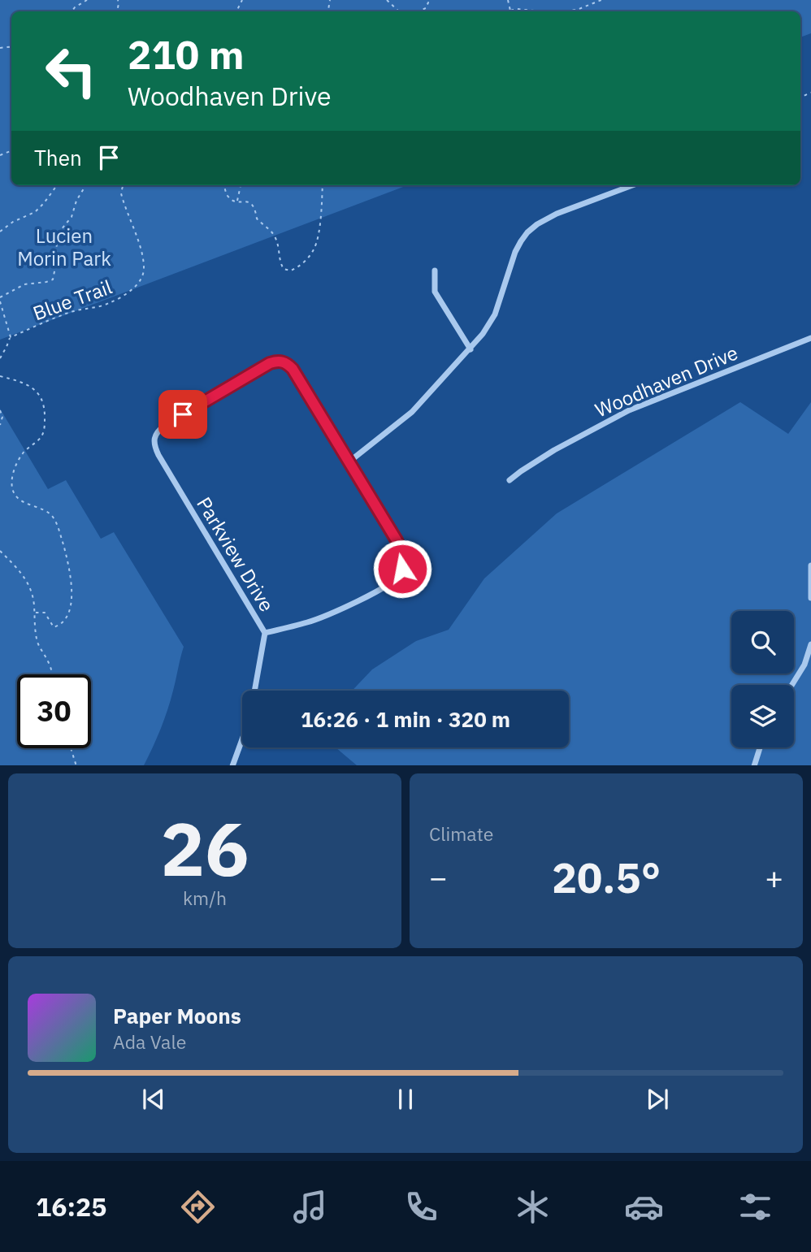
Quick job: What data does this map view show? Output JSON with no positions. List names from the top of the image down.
{
  "streets": {
    "street": ["Woodhaven Drive", "Parkview Drive"],
    "path": ["Blue Trail"]
  },
  "parks": ["Lucien Morin Park"],
  "page": {
    "turn": ["210 m", "Woodhaven Drive"],
    "then": "Then",
    "limit": "30",
    "trip": "16:26 · 1 min · 320 m",
    "tile": [
      ["26", "km/h"],
      "Climate"
    ],
    "heat": ["−", "20.5°", "+"],
    "song": ["Paper Moons", "Ada Vale"],
    "tabs": "16:25"
  }
}
